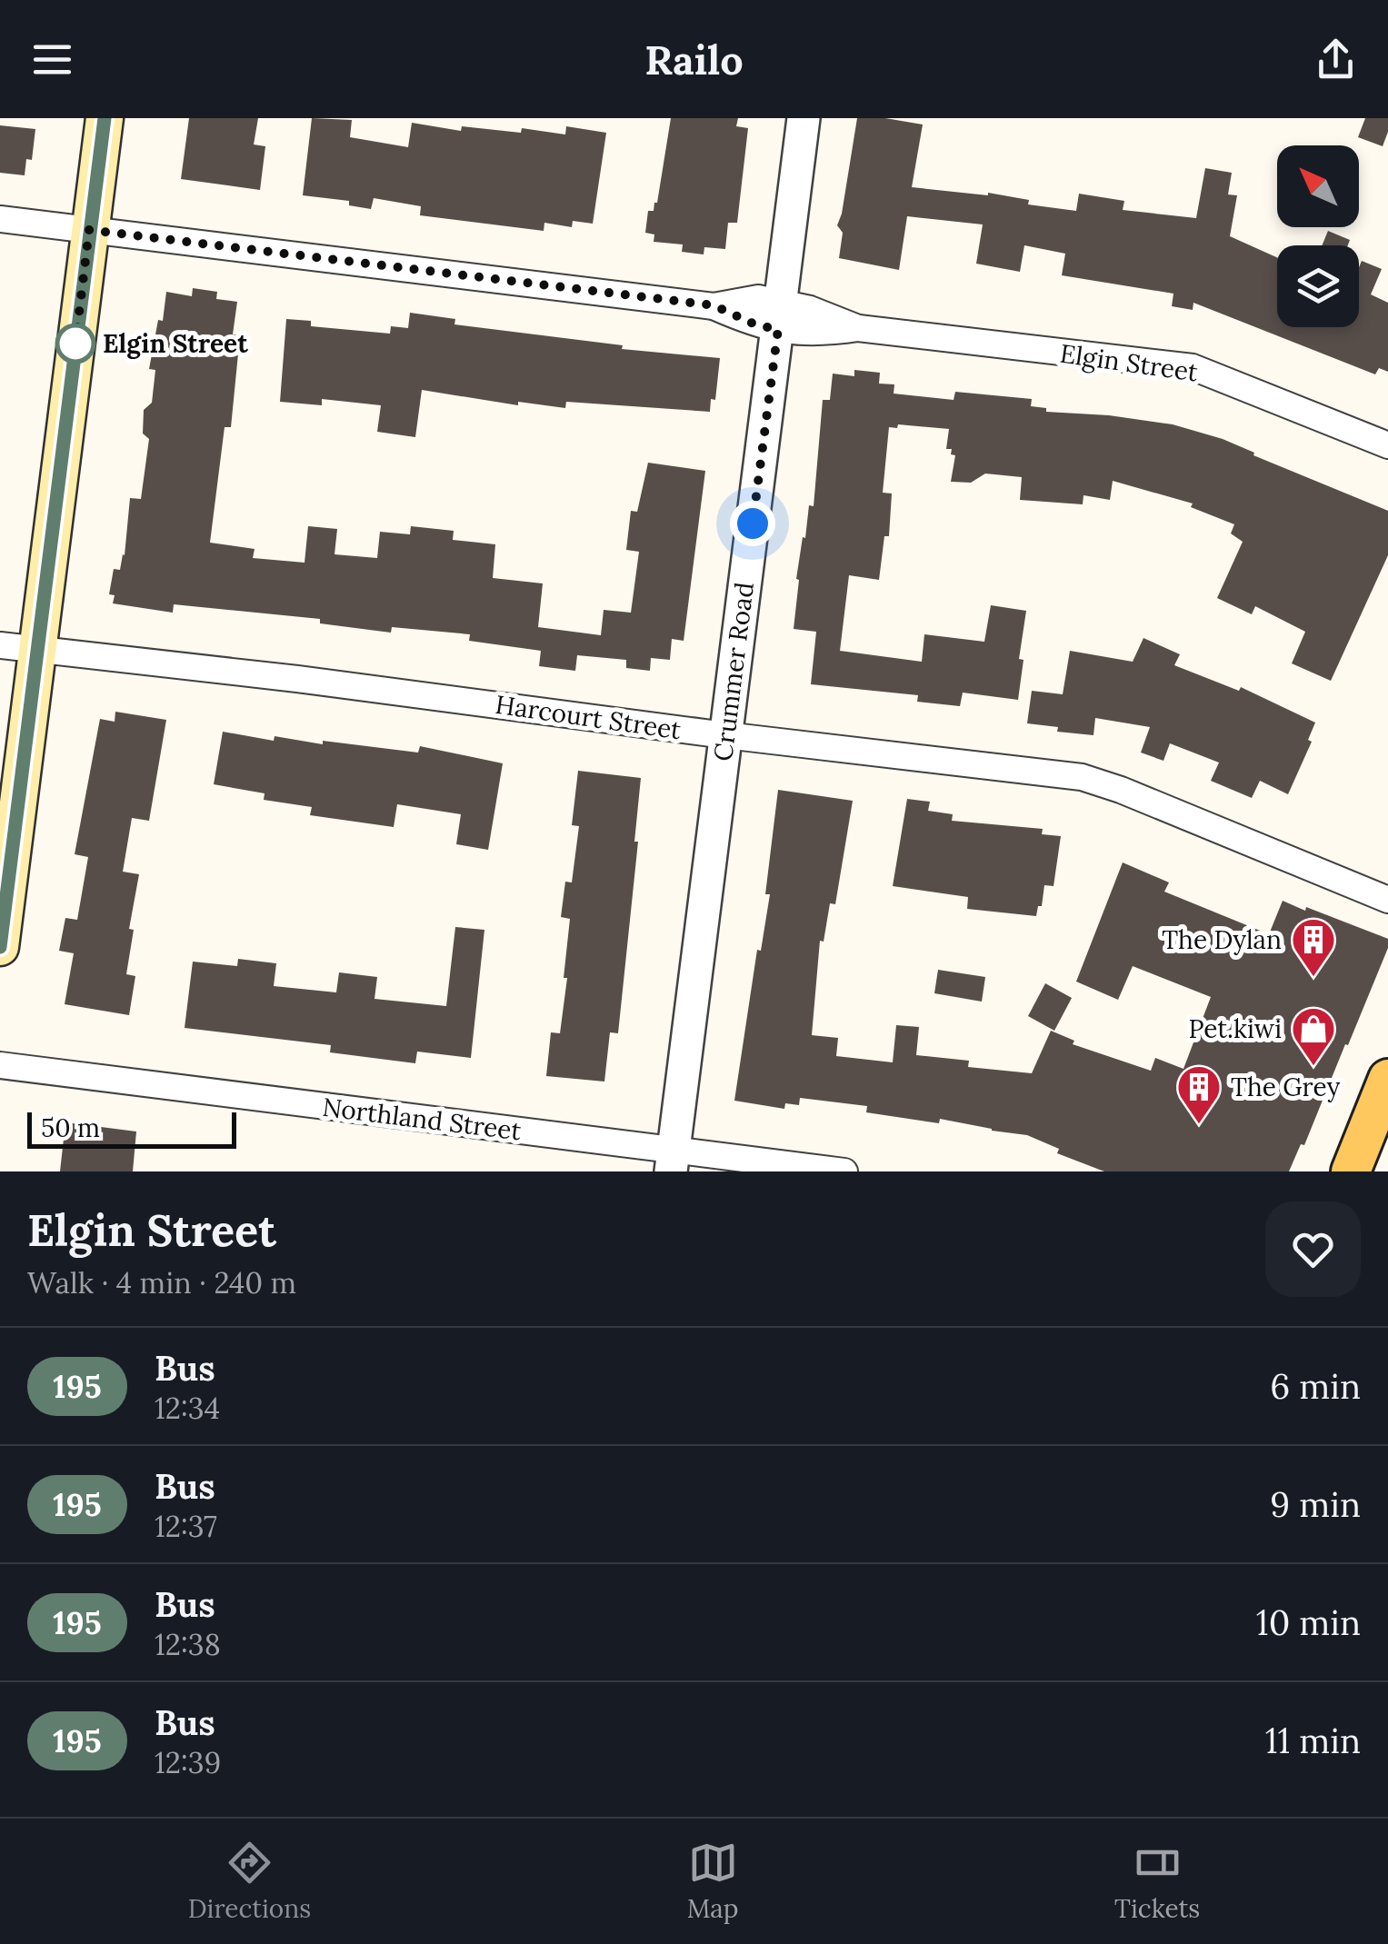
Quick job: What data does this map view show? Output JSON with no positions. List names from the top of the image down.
{
  "streets": {
    "street": [
      "Elgin Street",
      "Crummer Road",
      "Harcourt Street",
      "Northland Street"
    ]
  },
  "crossings": [
    ["Elgin Street", "Crummer Road"],
    ["Crummer Road", "Harcourt Street"],
    ["Crummer Road", "Northland Street"]
  ],
  "places": {
    "other": ["Elgin Street"],
    "building": ["The Dylan", "The Grey"],
    "shop": ["Pet.kiwi"]
  },
  "lines": ["bus line 195"],
  "scale_bar": "50 m",
  "north": "top left",
  "page": {
    "header": "Railo",
    "scale": "50 m",
    "heading": ["Elgin Street", "Walk · 4 min · 240 m"],
    "list": [
      {
        "mark": "195",
        "name": "Bus",
        "note": "12:34",
        "value": "6 min"
      },
      {
        "mark": "195",
        "name": "Bus",
        "note": "12:37",
        "value": "9 min"
      },
      {
        "mark": "195",
        "name": "Bus",
        "note": "12:38",
        "value": "10 min"
      },
      {
        "mark": "195",
        "name": "Bus",
        "note": "12:39",
        "value": "11 min"
      }
    ],
    "tabs": ["Directions", "Map", "Tickets"]
  }
}
